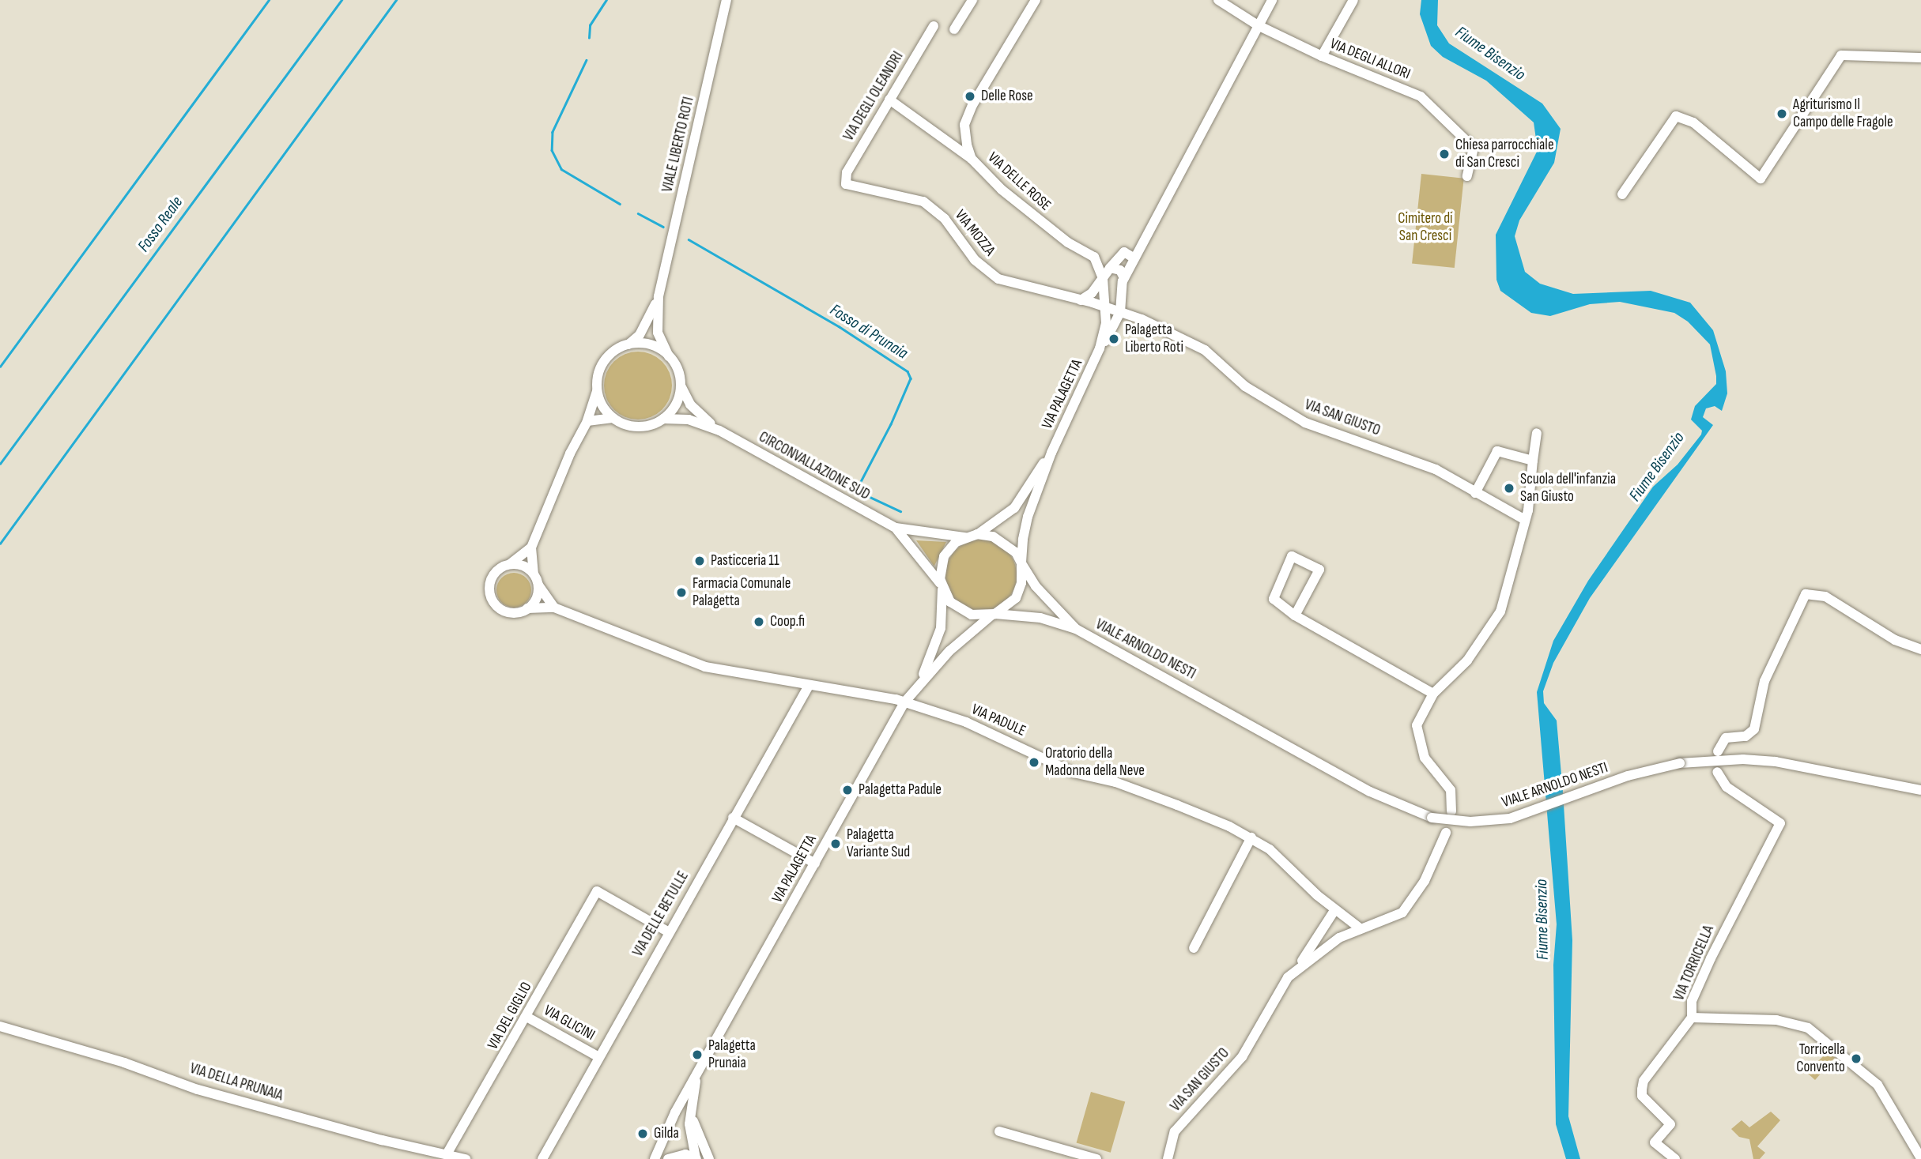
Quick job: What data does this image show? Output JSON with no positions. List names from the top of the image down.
{
  "streets": {
    "street": [
      "VIA DEGLI ALLORI",
      "VIA DEGLI OLEANDRI",
      "VIALE LIBERTO ROTI",
      "VIA DELLE ROSE",
      "VIA MOZZA",
      "VIA PALAGETTA",
      "VIA SAN GIUSTO",
      "CIRCONVALLAZIONE SUD",
      "VIALE ARNOLDO NESTI",
      "VIA PADULE",
      "VIA DELLE BETULLE",
      "VIA TORRICELLA",
      "VIA DEL GIGLIO",
      "VIA GLICINI",
      "VIA DELLA PRUNAIA"
    ]
  },
  "crossings": [
    ["VIA DEGLI OLEANDRI", "VIA MOZZA"],
    ["VIALE LIBERTO ROTI", "CIRCONVALLAZIONE SUD"],
    ["VIA MOZZA", "VIA PALAGETTA"],
    ["VIA MOZZA", "VIA SAN GIUSTO"],
    ["VIA PALAGETTA", "VIA SAN GIUSTO"],
    ["VIA PALAGETTA", "CIRCONVALLAZIONE SUD"],
    ["VIA PALAGETTA", "VIALE ARNOLDO NESTI"],
    ["VIA PALAGETTA", "VIA PADULE"],
    ["VIA SAN GIUSTO", "VIA PADULE"],
    ["CIRCONVALLAZIONE SUD", "VIALE ARNOLDO NESTI"],
    ["VIA PADULE", "VIA DELLE BETULLE"],
    ["VIA DELLE BETULLE", "VIA DEL GIGLIO"],
    ["VIA DELLE BETULLE", "VIA GLICINI"],
    ["VIA DEL GIGLIO", "VIA GLICINI"],
    ["VIA DEL GIGLIO", "VIA DELLA PRUNAIA"]
  ],
  "water": ["Fiume Bisenzio", "Fosso Reale", "Fosso di Prunaia"],
  "parks": ["Cimitero di San Cresci"],
  "places": [
    "Delle Rose",
    "Agriturismo Il Campo delle Fragole",
    "Chiesa parrocchiale di San Cresci",
    "Palagetta Liberto Roti",
    "Scuola dell'infanzia San Giusto",
    "Pasticceria 11",
    "Farmacia Comunale Palagetta",
    "Coop.fi",
    "Oratorio della Madonna della Neve",
    "Palagetta Padule",
    "Palagetta Variante Sud",
    "Palagetta Prunaia",
    "Torricella Convento",
    "Gilda"
  ]
}
